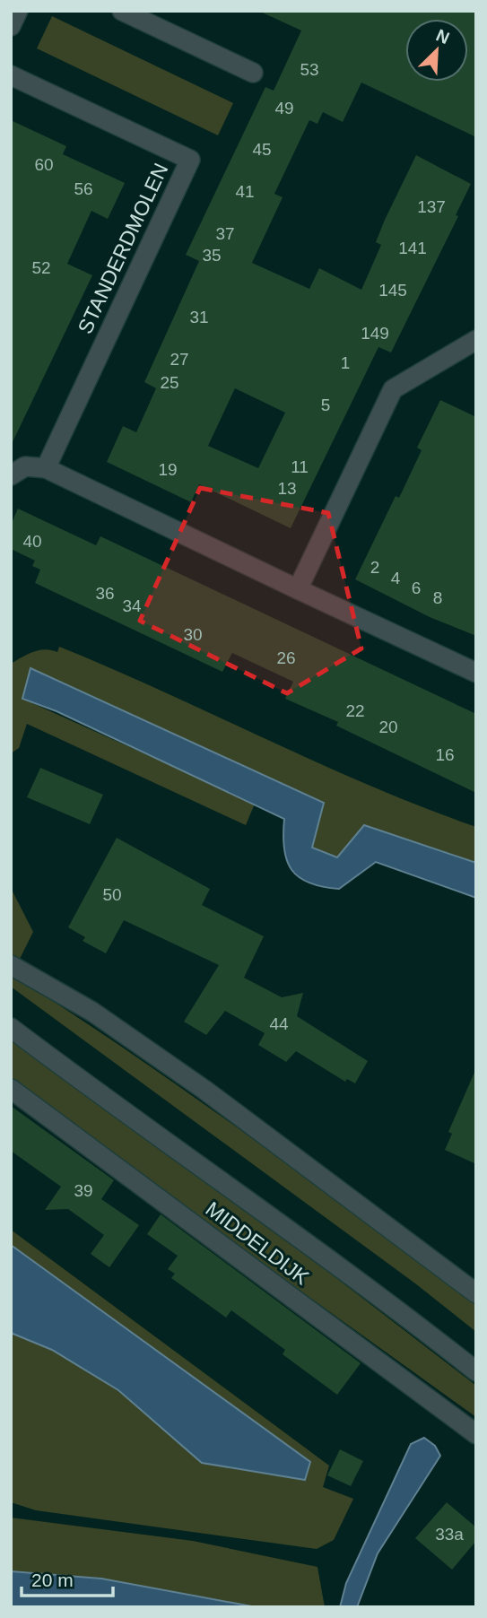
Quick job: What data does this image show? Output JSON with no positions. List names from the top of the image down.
{
  "streets": {
    "street": ["STANDERDMOLEN", "MIDDELDIJK"]
  },
  "house_numbers": [
    "53",
    "49",
    "45",
    "60",
    "56",
    "41",
    "137",
    "37",
    "141",
    "35",
    "52",
    "145",
    "31",
    "149",
    "27",
    "1",
    "25",
    "5",
    "11",
    "19",
    "13",
    "40",
    "2",
    "4",
    "6",
    "36",
    "8",
    "34",
    "30",
    "26",
    "22",
    "20",
    "16",
    "50",
    "44",
    "39",
    "33a"
  ],
  "scale_bar": "20 m",
  "north": "top right"
}
